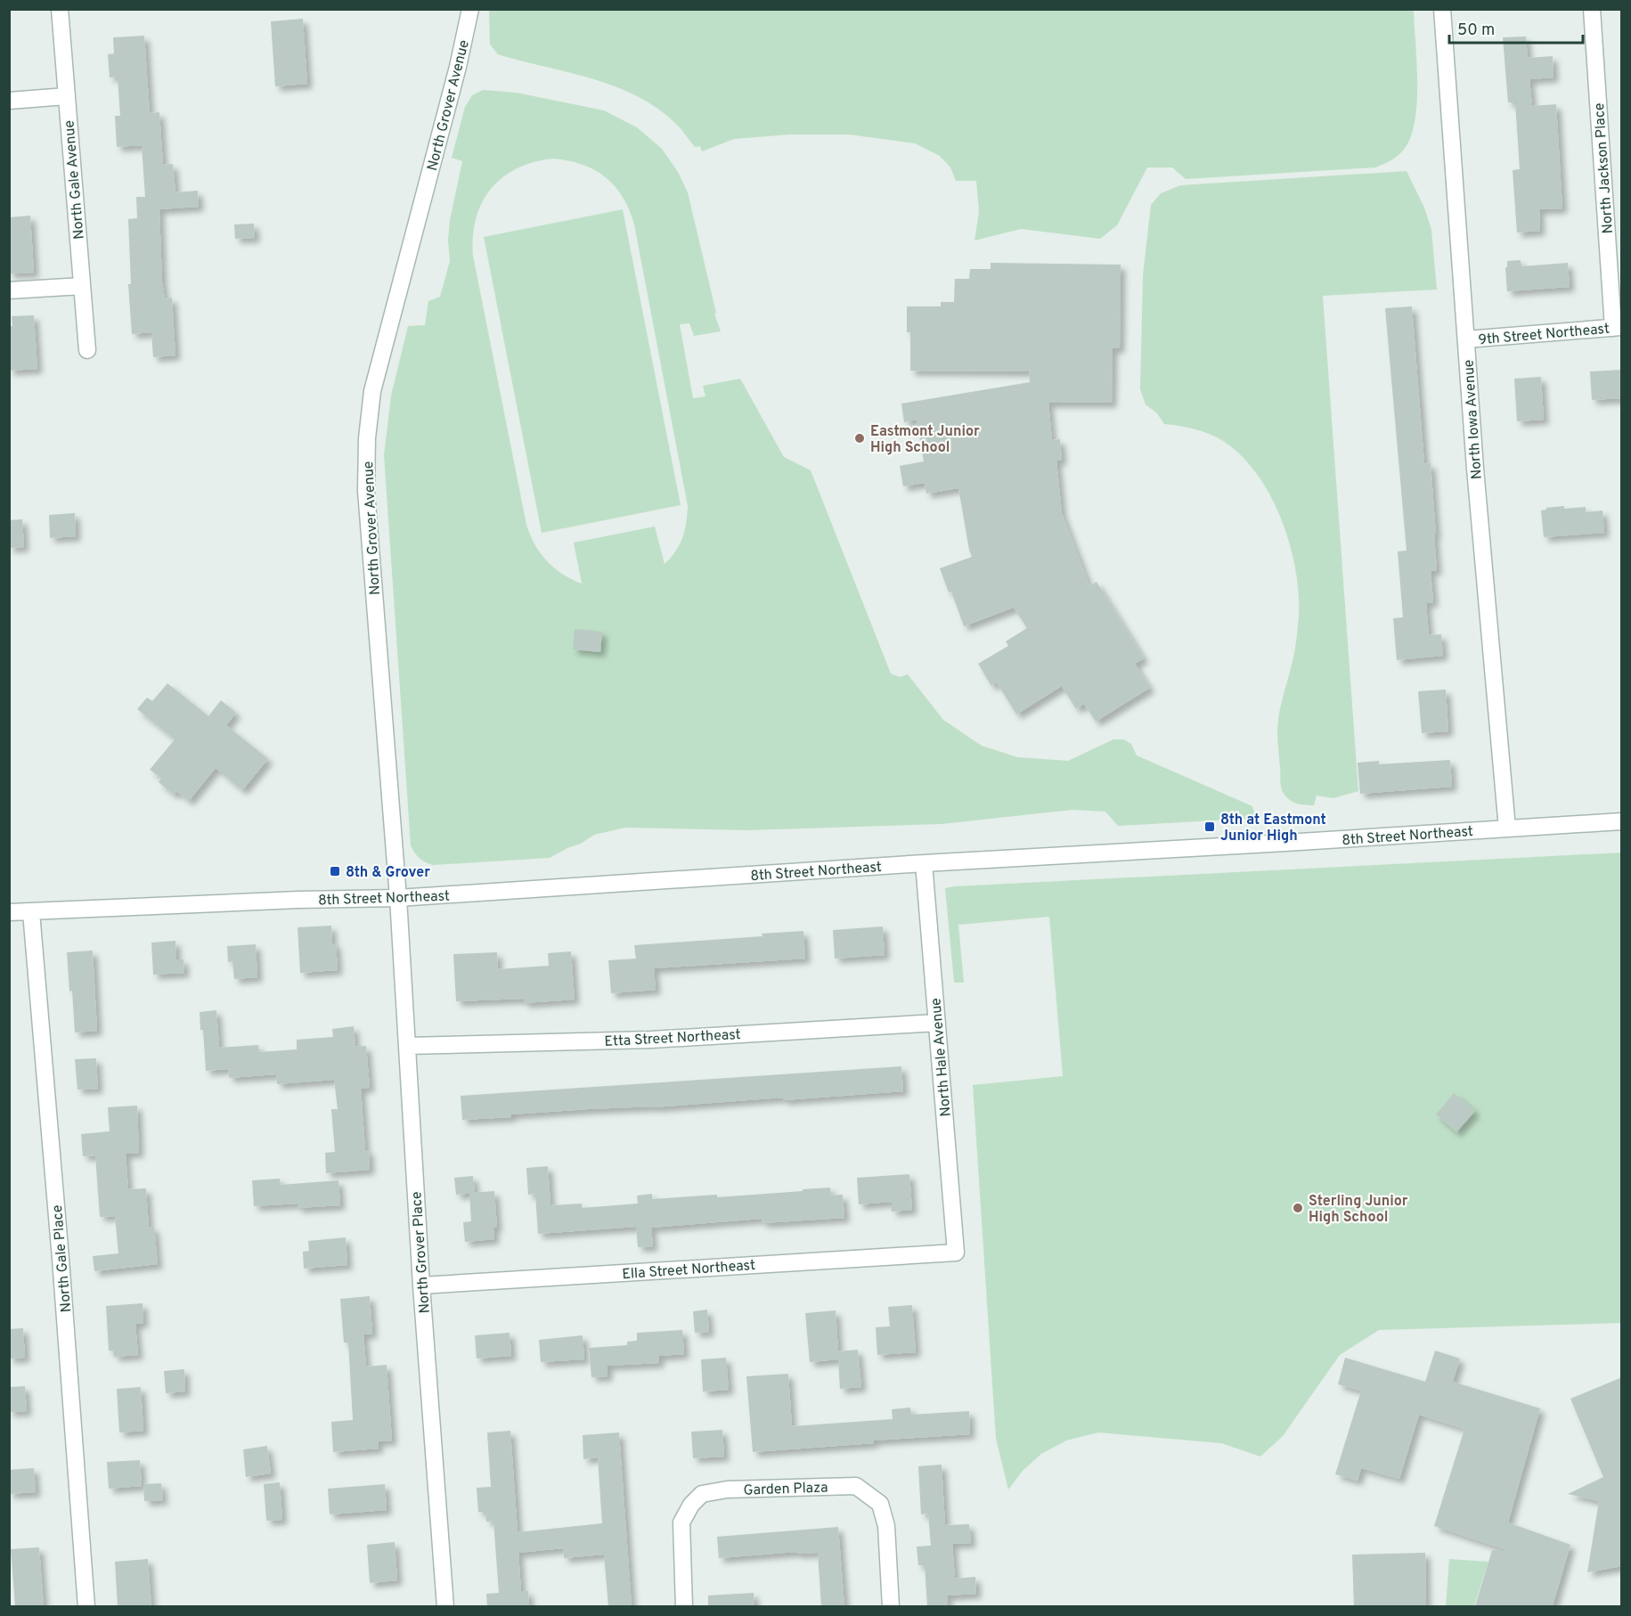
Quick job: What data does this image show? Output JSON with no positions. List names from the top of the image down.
{
  "streets": {
    "street": [
      "North Grover Avenue",
      "North Jackson Place",
      "North Gale Avenue",
      "9th Street Northeast",
      "North Iowa Avenue",
      "8th Street Northeast",
      "Etta Street Northeast",
      "North Hale Avenue",
      "North Grover Place",
      "North Gale Place",
      "Ella Street Northeast",
      "Garden Plaza"
    ]
  },
  "crossings": [
    ["North Grover Avenue", "8th Street Northeast"],
    ["North Grover Avenue", "North Grover Place"],
    ["North Jackson Place", "9th Street Northeast"],
    ["9th Street Northeast", "North Iowa Avenue"],
    ["North Iowa Avenue", "8th Street Northeast"],
    ["8th Street Northeast", "North Hale Avenue"],
    ["8th Street Northeast", "North Grover Place"],
    ["8th Street Northeast", "North Gale Place"],
    ["Etta Street Northeast", "North Hale Avenue"],
    ["Etta Street Northeast", "North Grover Place"],
    ["North Hale Avenue", "Ella Street Northeast"],
    ["North Grover Place", "Ella Street Northeast"]
  ],
  "places": {
    "other": ["Eastmont Junior High School", "Sterling Junior High School"],
    "transit": ["8th at Eastmont Junior High", "8th & Grover"]
  },
  "scale_bar": "50 m"
}
